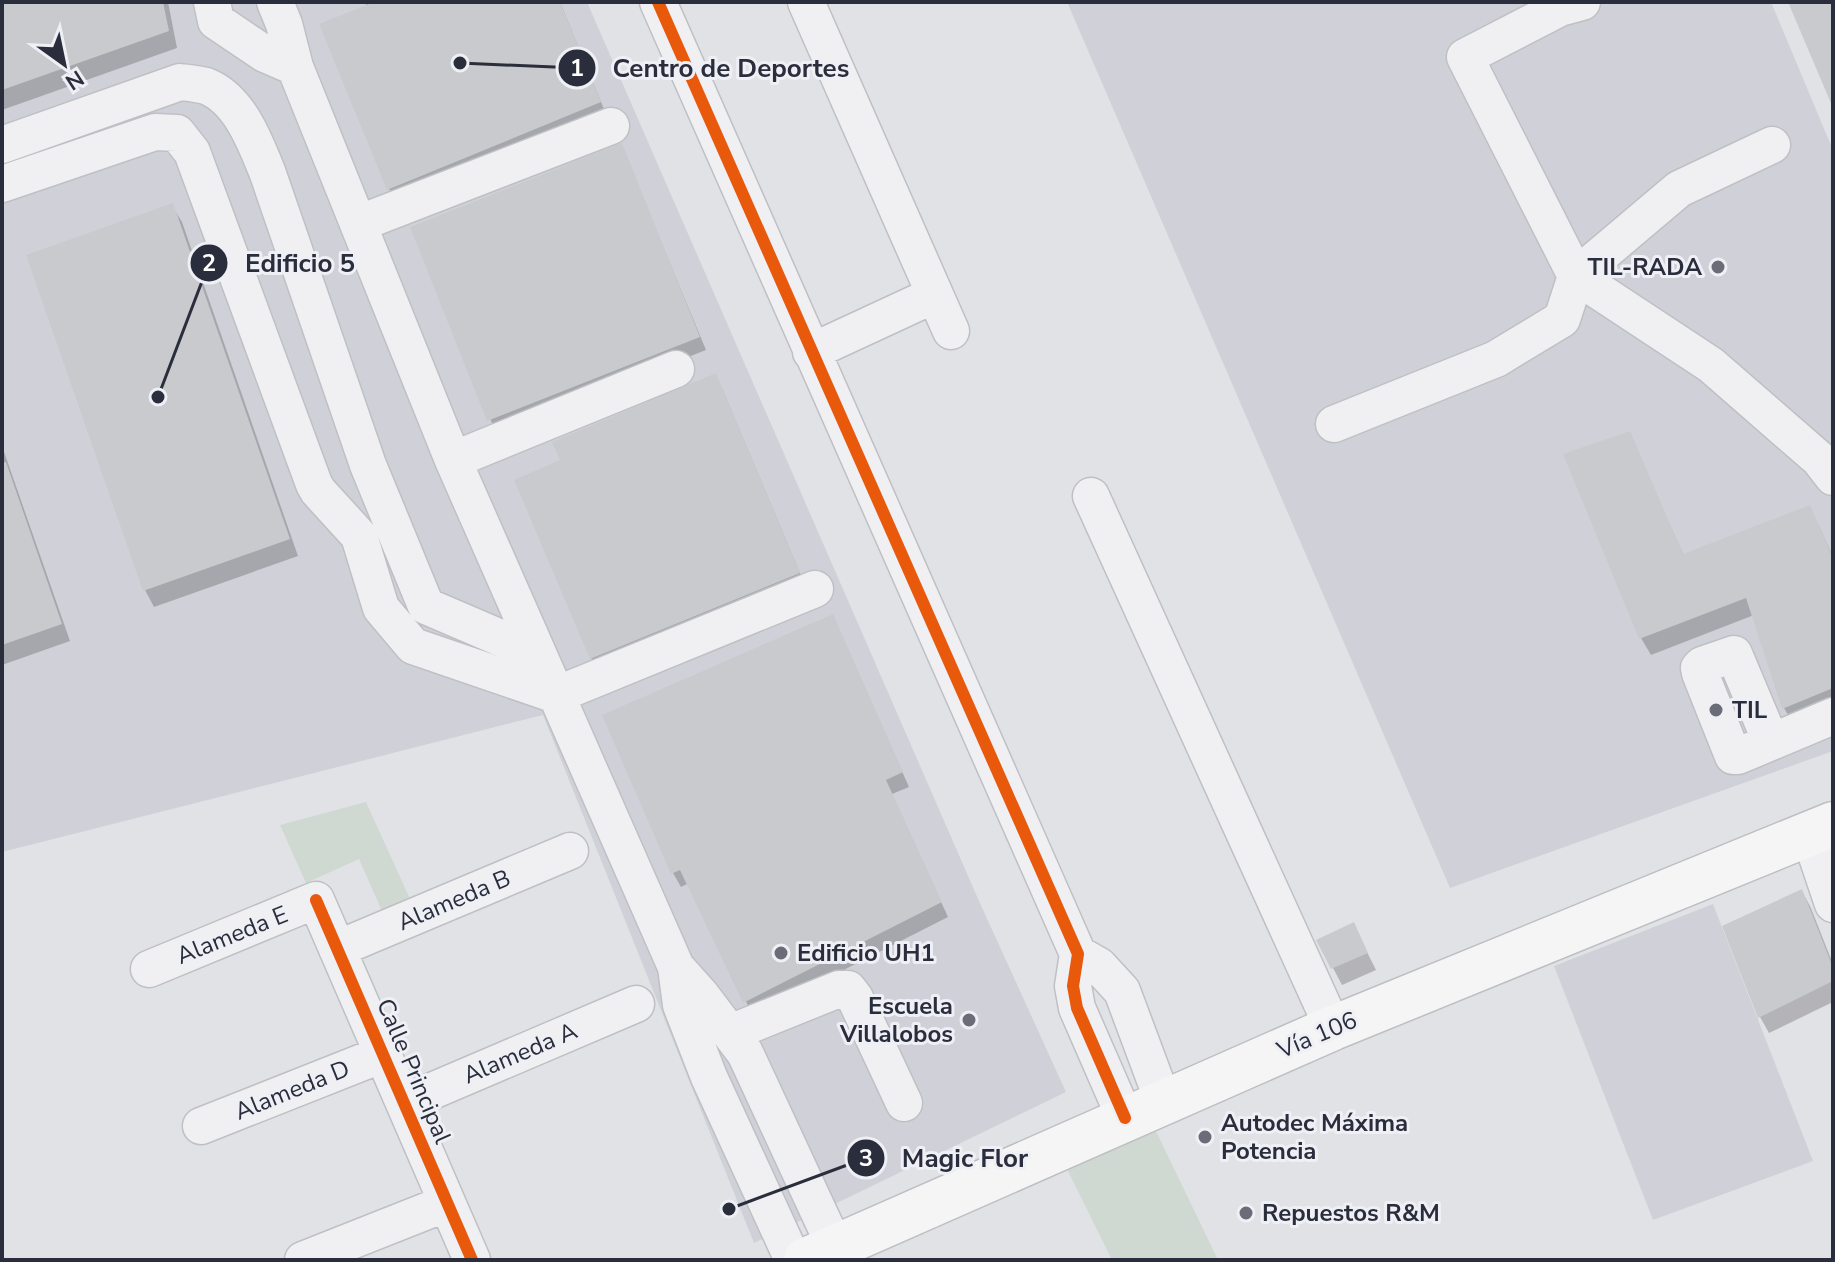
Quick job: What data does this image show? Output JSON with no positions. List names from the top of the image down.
{
  "streets": {
    "main road": ["Vía 106"],
    "street": [
      "Alameda B",
      "Alameda E",
      "Alameda A",
      "Calle Principal",
      "Alameda D"
    ]
  },
  "crossings": [
    ["Alameda B", "Calle Principal"],
    ["Alameda E", "Calle Principal"],
    ["Alameda A", "Calle Principal"],
    ["Calle Principal", "Alameda D"]
  ],
  "places": [
    "Centro de Deportes",
    "TIL-RADA",
    "Edificio 5",
    "TIL",
    "Edificio UH1",
    "Escuela Villalobos",
    "Autodec Máxima Potencia",
    "Magic Flor",
    "Repuestos R&M"
  ],
  "north": "bottom right"
}
